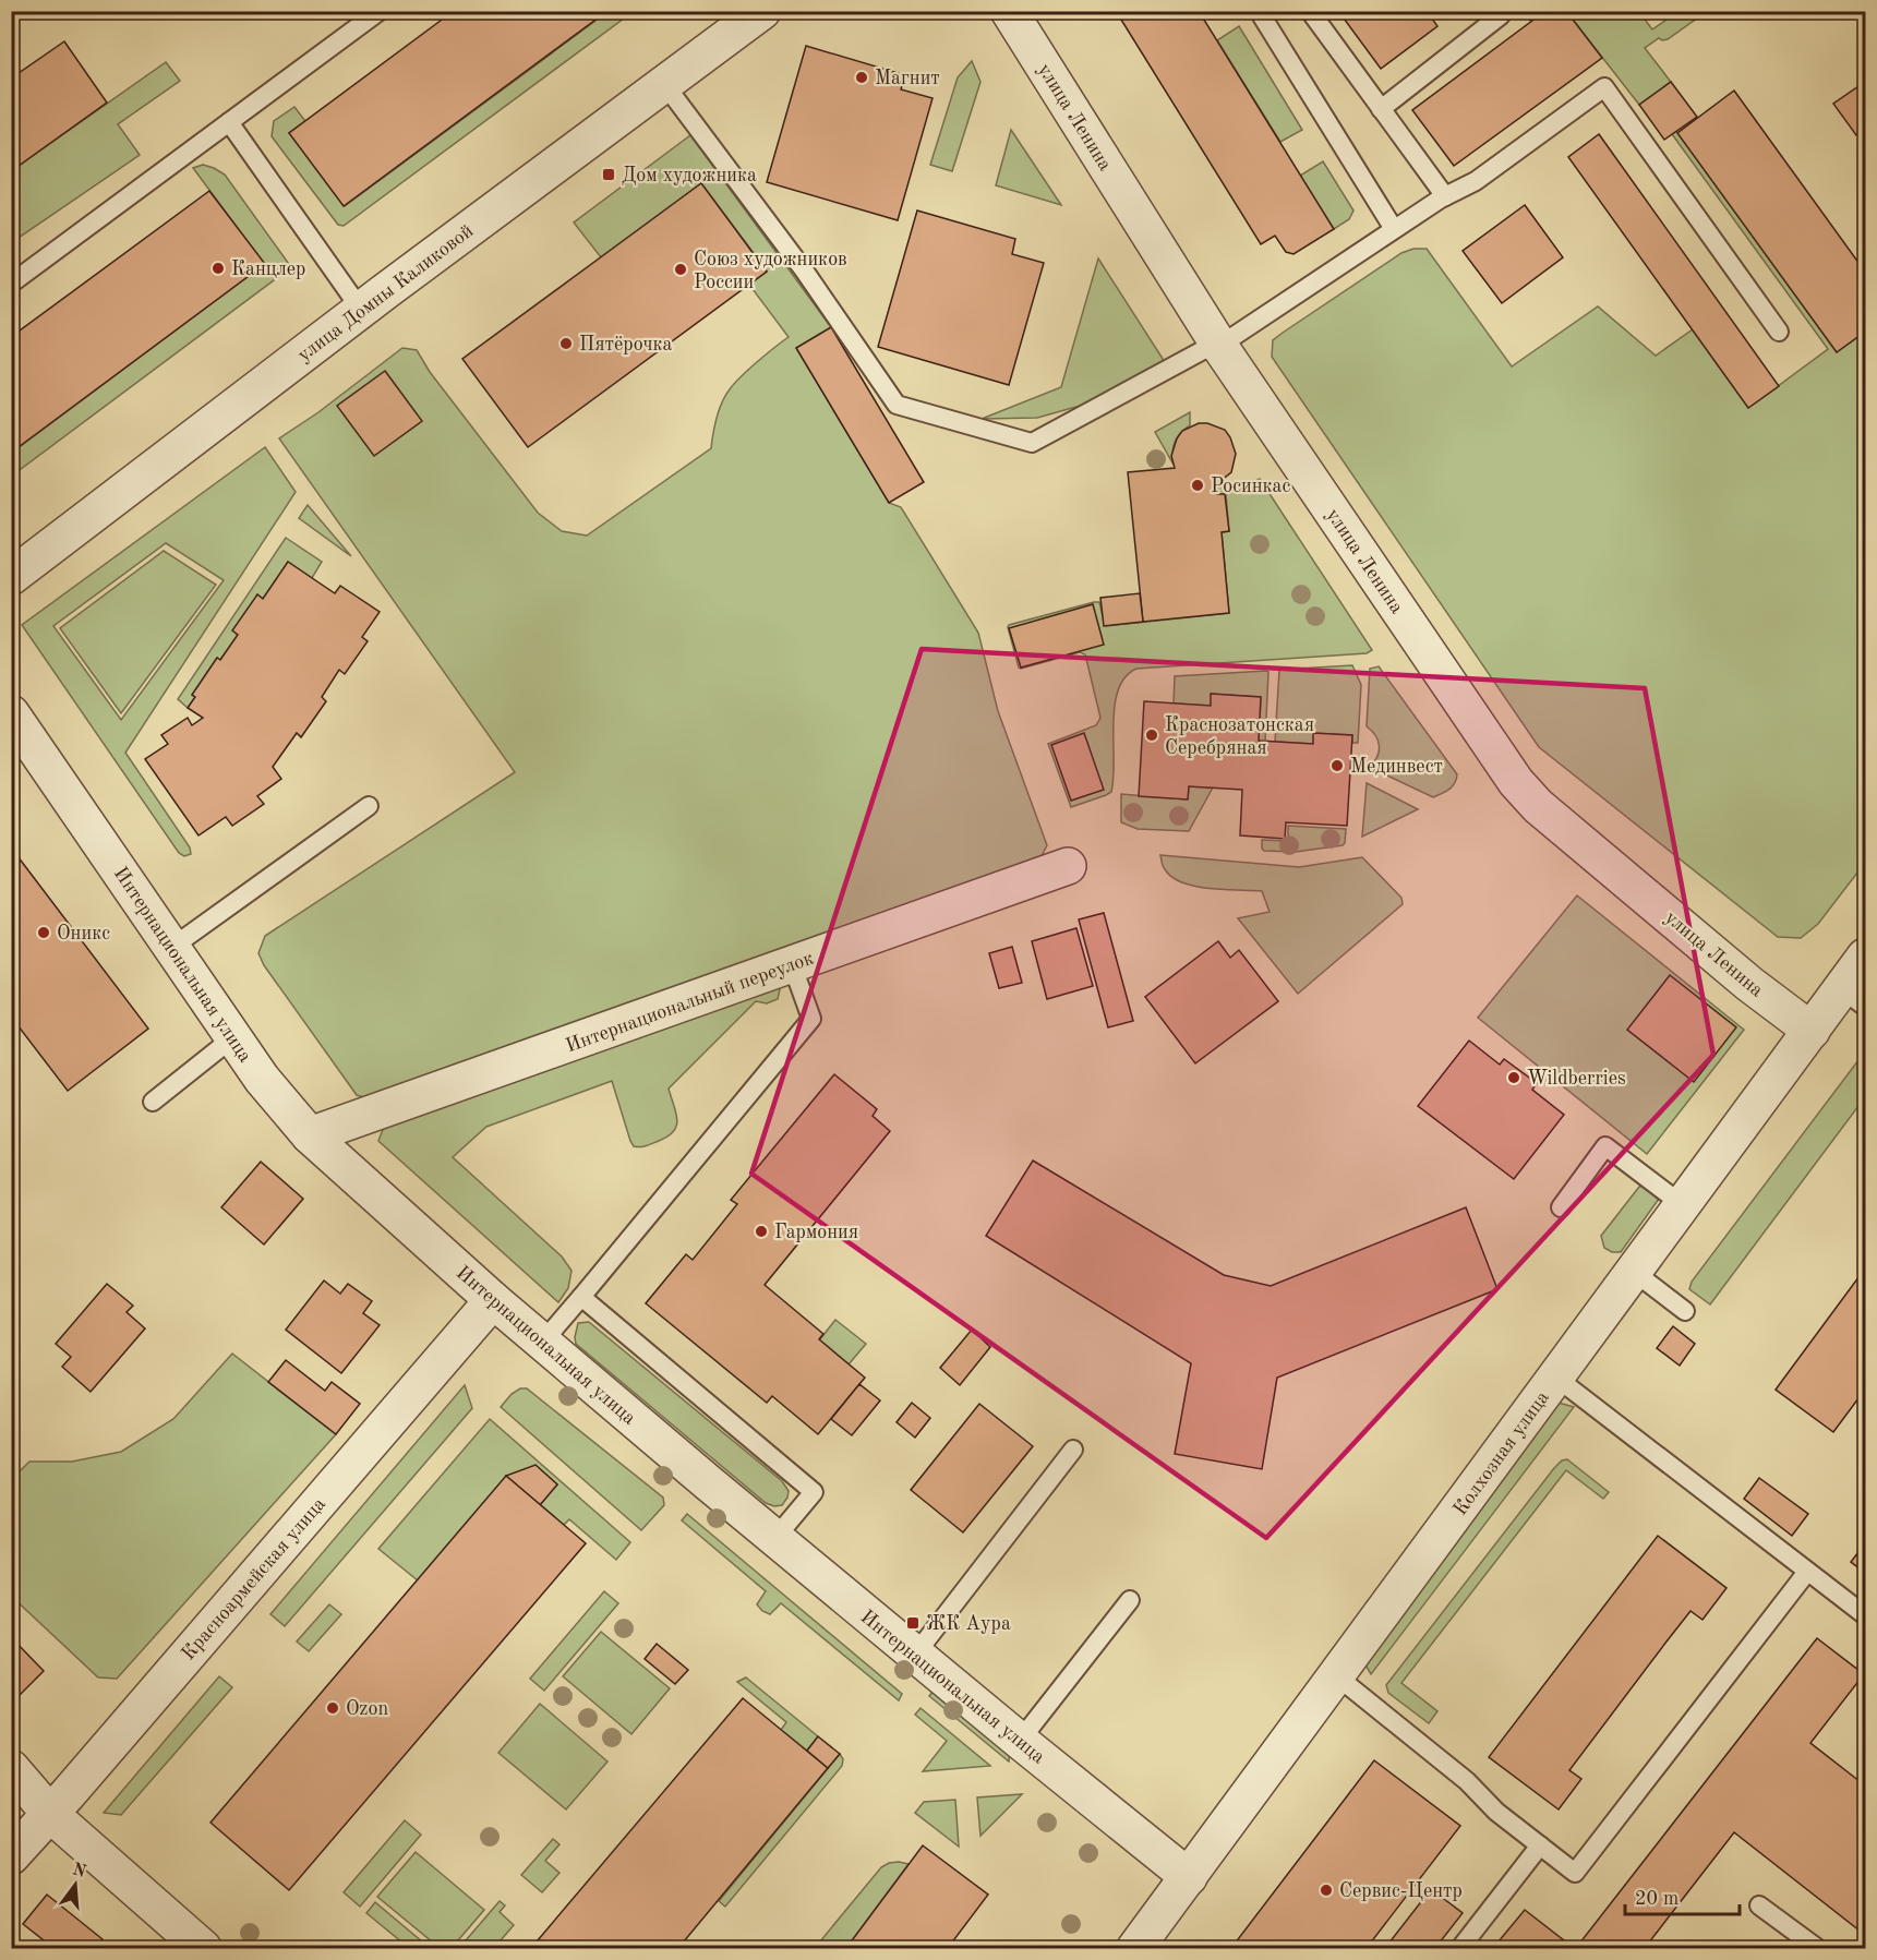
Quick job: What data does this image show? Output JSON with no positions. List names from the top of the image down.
{
  "streets": {
    "street": [
      "улица Ленина",
      "улица Домны Каликовой",
      "Интернациональная улица",
      "Интернациональный переулок",
      "Колхозная улица",
      "Красноармейская улица"
    ]
  },
  "crossings": [
    ["улица Ленина", "Колхозная улица"],
    ["Интернациональная улица", "Интернациональный переулок"],
    ["Интернациональная улица", "Колхозная улица"],
    ["Интернациональная улица", "Красноармейская улица"]
  ],
  "places": {
    "other": [
      "Магнит",
      "Канцлер",
      "Союз художников России",
      "Пятёрочка",
      "Росинкас",
      "Краснозатонская Серебряная",
      "Мединвест",
      "Оникс",
      "Wildberries",
      "Гармония",
      "Ozon",
      "Сервис-Центр"
    ],
    "transit": ["Дом художника", "ЖК Аура"]
  },
  "scale_bar": "20 m",
  "north": "top"
}
